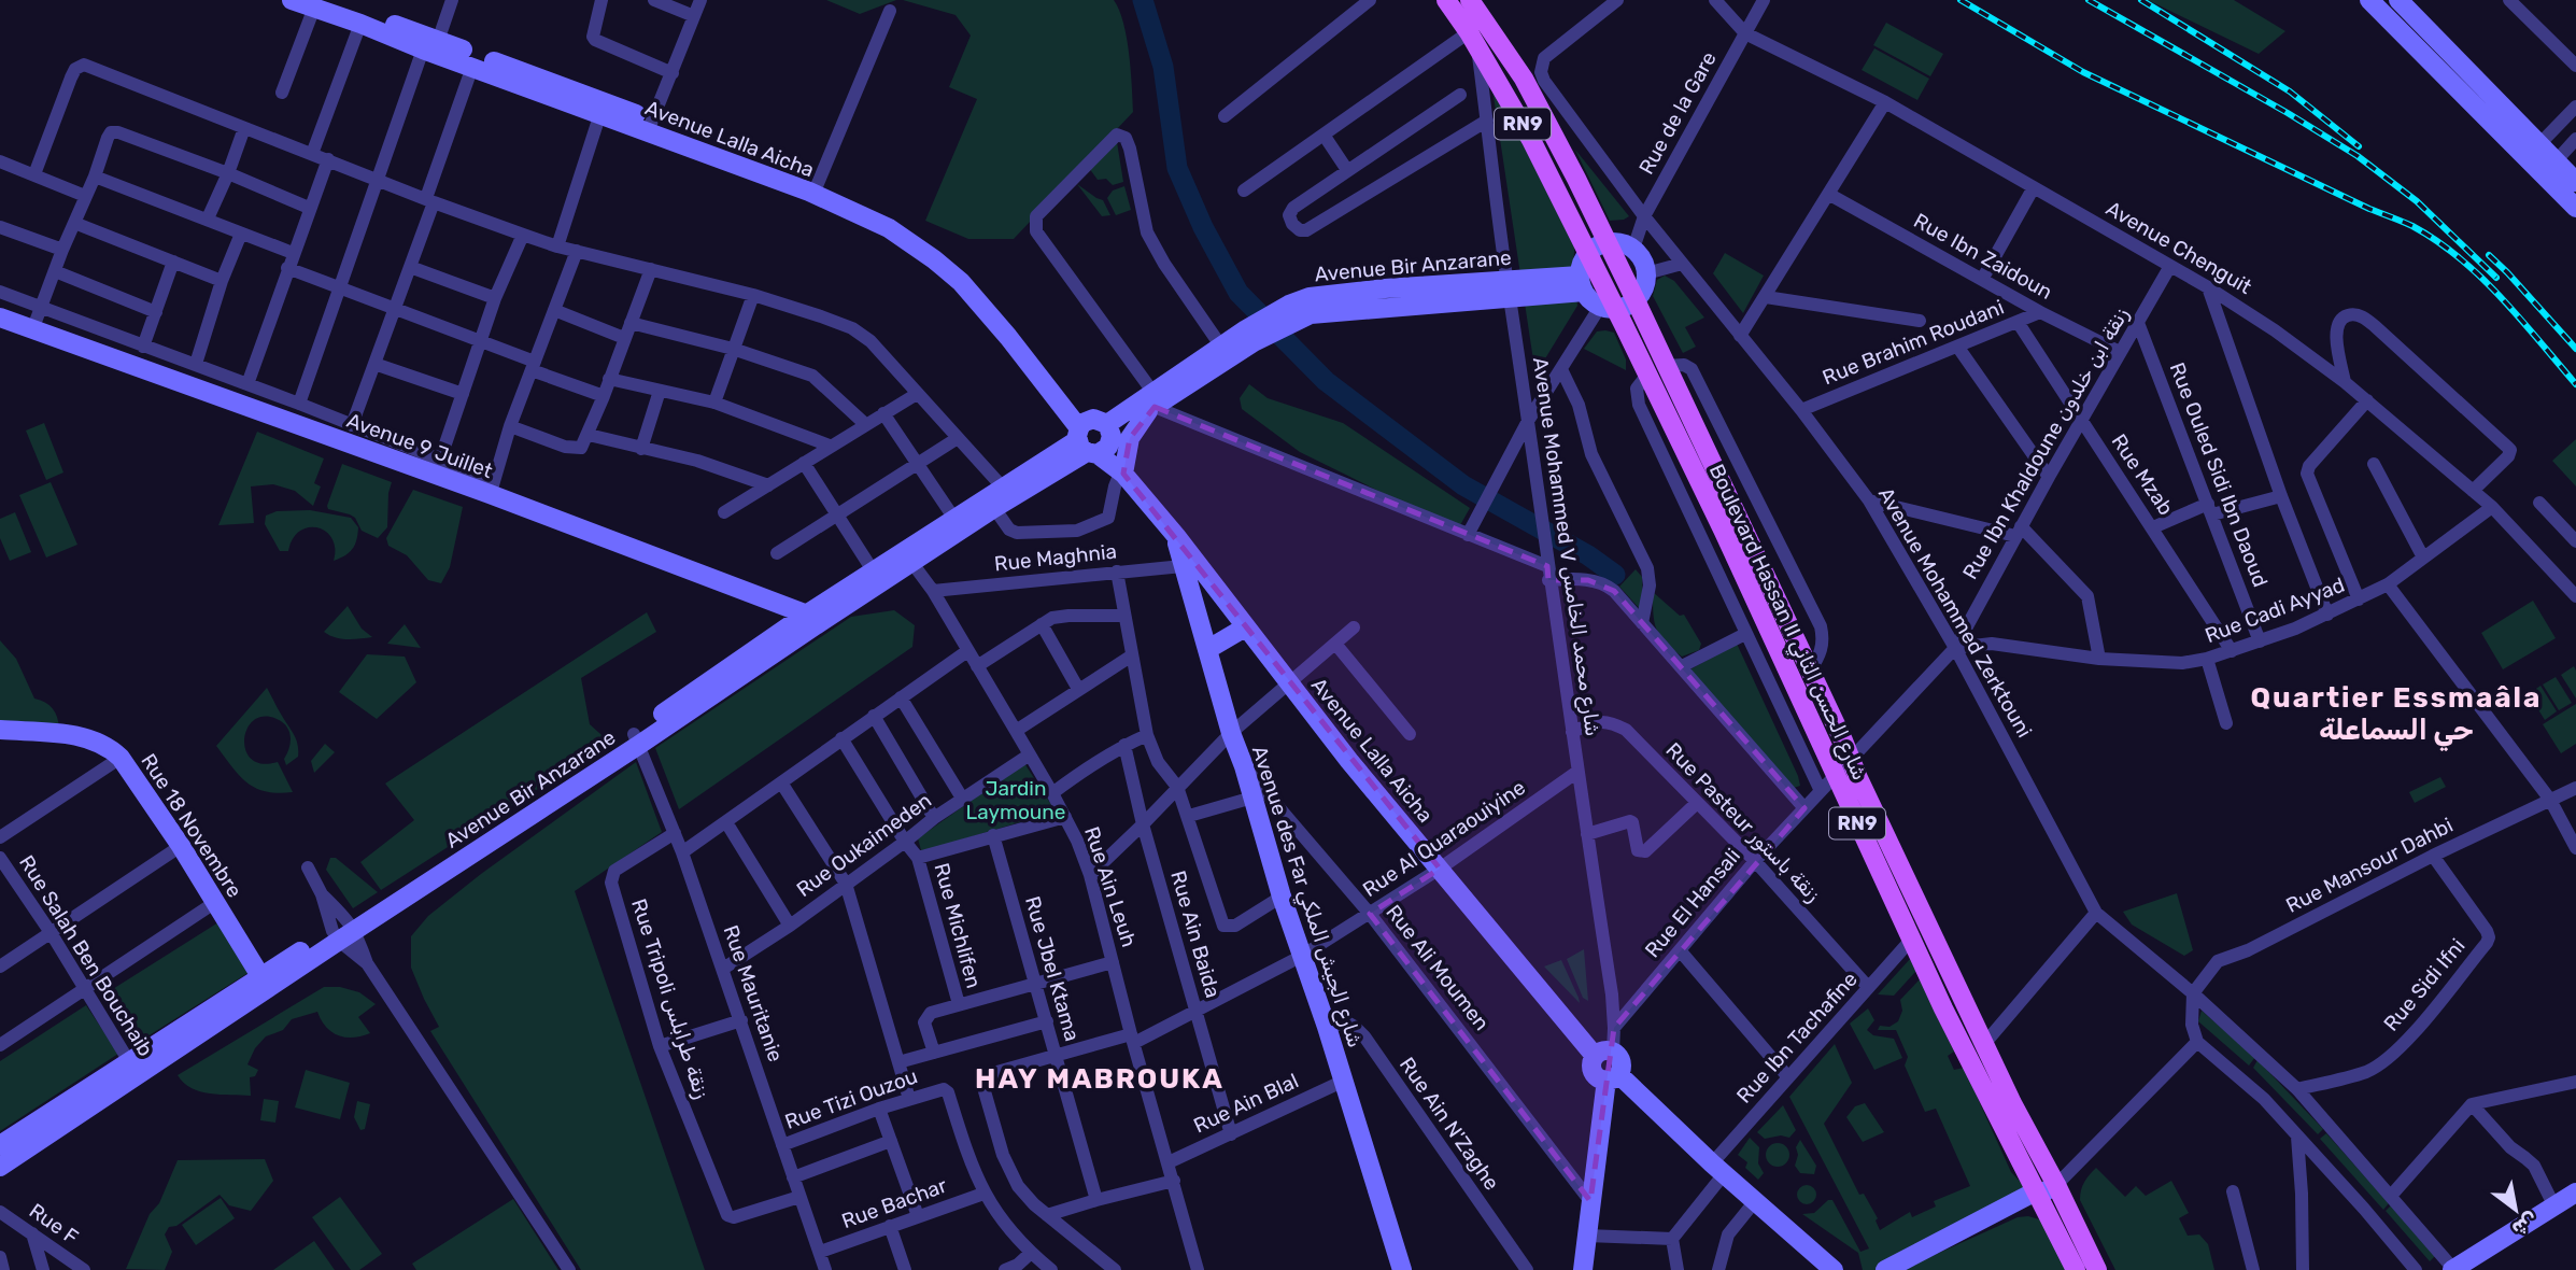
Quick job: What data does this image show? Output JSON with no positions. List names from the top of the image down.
{
  "streets": {
    "main road": ["RN9", "Boulevard Hassan II شارع الحسن الثاني"],
    "street": [
      "Rue de la Gare",
      "Avenue Lalla Aicha",
      "Avenue Chenguit",
      "Rue Ibn Zaidoun",
      "Avenue Bir Anzarane",
      "Rue Brahim Roudani",
      "Rue Ibn Khaldoune زنقة ابن خلدون",
      "Avenue 9 Juillet",
      "Rue Mzab",
      "Rue Ouled Sidi Ibn Daoud",
      "Avenue Mohammed V شارع محمد الخامس",
      "Rue Maghnia",
      "Rue Cadi Ayyad",
      "Avenue Mohammed Zerktouni",
      "Rue Pasteur زنقة باستور",
      "Rue 18 Novembre",
      "Rue Al Quaraouiyine",
      "Rue Oukaimeden",
      "Rue Mansour Dahbi",
      "Rue Ain Leuh",
      "Avenue des Far شارع الجيش الملكي",
      "Rue El Hansali",
      "Rue Michlifen",
      "Rue Ain Baida",
      "Rue Salah Ben Bouchaib",
      "Rue Ali Moumen",
      "Rue Jbel Ktama",
      "Rue Sidi Ifni",
      "Rue Mauritanie",
      "Rue Tripoli زنقة طرابلس",
      "Rue Ibn Tachafine",
      "Rue Tizi Ouzou",
      "Rue Ain Blal",
      "Rue Ain N'Zaghe",
      "Rue Bachar",
      "Rue F"
    ]
  },
  "crossings": [
    ["Rue de la Gare", "Avenue Chenguit"],
    ["Rue de la Gare", "Avenue Mohammed Zerktouni"],
    ["RN9", "Avenue Bir Anzarane"],
    ["RN9", "Boulevard Hassan II شارع الحسن الثاني"],
    ["Avenue Lalla Aicha", "Avenue Bir Anzarane"],
    ["Avenue Lalla Aicha", "Avenue Mohammed V شارع محمد الخامس"],
    ["Avenue Lalla Aicha", "Rue Al Quaraouiyine"],
    ["Avenue Lalla Aicha", "Avenue des Far شارع الجيش الملكي"],
    ["Avenue Chenguit", "Rue Ibn Khaldoune زنقة ابن خلدون"],
    ["Avenue Chenguit", "Rue Cadi Ayyad"],
    ["Rue Ibn Zaidoun", "Rue Brahim Roudani"],
    ["Rue Ibn Zaidoun", "Rue Ibn Khaldoune زنقة ابن خلدون"],
    ["Avenue Bir Anzarane", "Avenue 9 Juillet"],
    ["Avenue Bir Anzarane", "Avenue Mohammed V شارع محمد الخامس"],
    ["Avenue Bir Anzarane", "Rue 18 Novembre"],
    ["Avenue Bir Anzarane", "Rue Ain Leuh"],
    ["Avenue Bir Anzarane", "Rue Salah Ben Bouchaib"],
    ["Avenue Bir Anzarane", "Rue Mauritanie"],
    ["Rue Brahim Roudani", "Rue Mzab"],
    ["Rue Brahim Roudani", "Avenue Mohammed Zerktouni"],
    ["Rue Ibn Khaldoune زنقة ابن خلدون", "Rue Mzab"],
    ["Rue Ibn Khaldoune زنقة ابن خلدون", "Rue Ouled Sidi Ibn Daoud"],
    ["Rue Ibn Khaldoune زنقة ابن خلدون", "Rue Cadi Ayyad"],
    ["Rue Ibn Khaldoune زنقة ابن خلدون", "Avenue Mohammed Zerktouni"],
    ["Rue Ibn Khaldoune زنقة ابن خلدون", "Boulevard Hassan II شارع الحسن الثاني"],
    ["Rue Ibn Khaldoune زنقة ابن خلدون", "Rue El Hansali"],
    ["Rue Mzab", "Rue Cadi Ayyad"],
    ["Rue Ouled Sidi Ibn Daoud", "Rue Cadi Ayyad"],
    ["Avenue Mohammed V شارع محمد الخامس", "Boulevard Hassan II شارع الحسن الثاني"],
    ["Avenue Mohammed V شارع محمد الخامس", "Rue Pasteur زنقة باستور"],
    ["Avenue Mohammed V شارع محمد الخامس", "Rue Al Quaraouiyine"],
    ["Avenue Mohammed V شارع محمد الخامس", "Rue El Hansali"],
    ["Rue Maghnia", "Rue Ain Leuh"],
    ["Rue Maghnia", "Avenue des Far شارع الجيش الملكي"],
    ["Rue Cadi Ayyad", "Avenue Mohammed Zerktouni"],
    ["Avenue Mohammed Zerktouni", "Rue Mansour Dahbi"],
    ["Avenue Mohammed Zerktouni", "Rue Sidi Ifni"],
    ["Boulevard Hassan II شارع الحسن الثاني", "Rue El Hansali"],
    ["Boulevard Hassan II شارع الحسن الثاني", "Rue Ibn Tachafine"],
    ["Rue Pasteur زنقة باستور", "Rue El Hansali"],
    ["Rue Pasteur زنقة باستور", "Rue Ibn Tachafine"],
    ["Rue Al Quaraouiyine", "Rue Ain Leuh"],
    ["Rue Al Quaraouiyine", "Avenue des Far شارع الجيش الملكي"],
    ["Rue Al Quaraouiyine", "Rue Ain Baida"],
    ["Rue Al Quaraouiyine", "Rue Ali Moumen"],
    ["Rue Al Quaraouiyine", "Rue Jbel Ktama"],
    ["Rue Oukaimeden", "Rue Ain Leuh"],
    ["Rue Oukaimeden", "Rue Mauritanie"],
    ["Rue Mansour Dahbi", "Rue Sidi Ifni"],
    ["Rue Ain Leuh", "Rue Ain Blal"],
    ["Avenue des Far شارع الجيش الملكي", "Rue Ali Moumen"],
    ["Avenue des Far شارع الجيش الملكي", "Rue Ain Blal"],
    ["Avenue des Far شارع الجيش الملكي", "Rue Ain N'Zaghe"],
    ["Rue Ain Baida", "Rue Ain Blal"],
    ["Rue Mauritanie", "Rue Tripoli زنقة طرابلس"],
    ["Rue Mauritanie", "Rue Tizi Ouzou"],
    ["Rue Mauritanie", "Rue Bachar"],
    ["Rue Tizi Ouzou", "Rue Bachar"]
  ],
  "districts": ["Quartier Essmaâla حي السماعلة", "HAY MABROUKA"],
  "parks": ["Jardin Laymoune"],
  "north": "bottom right"
}
